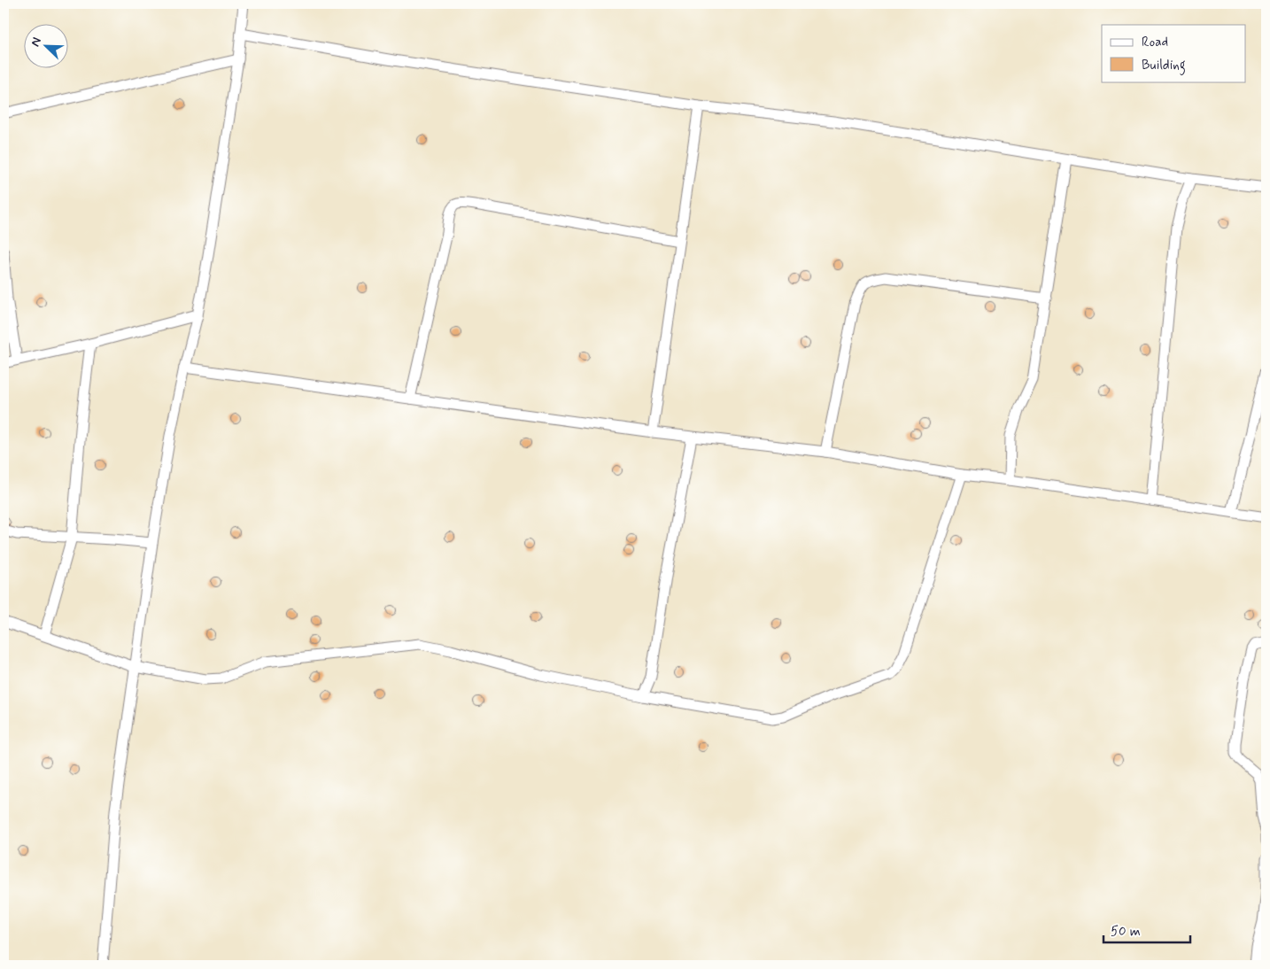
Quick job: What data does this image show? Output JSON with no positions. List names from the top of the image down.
{
  "legend": ["Road", "Building"],
  "scale_bar": "50 m",
  "north": "top left"
}
